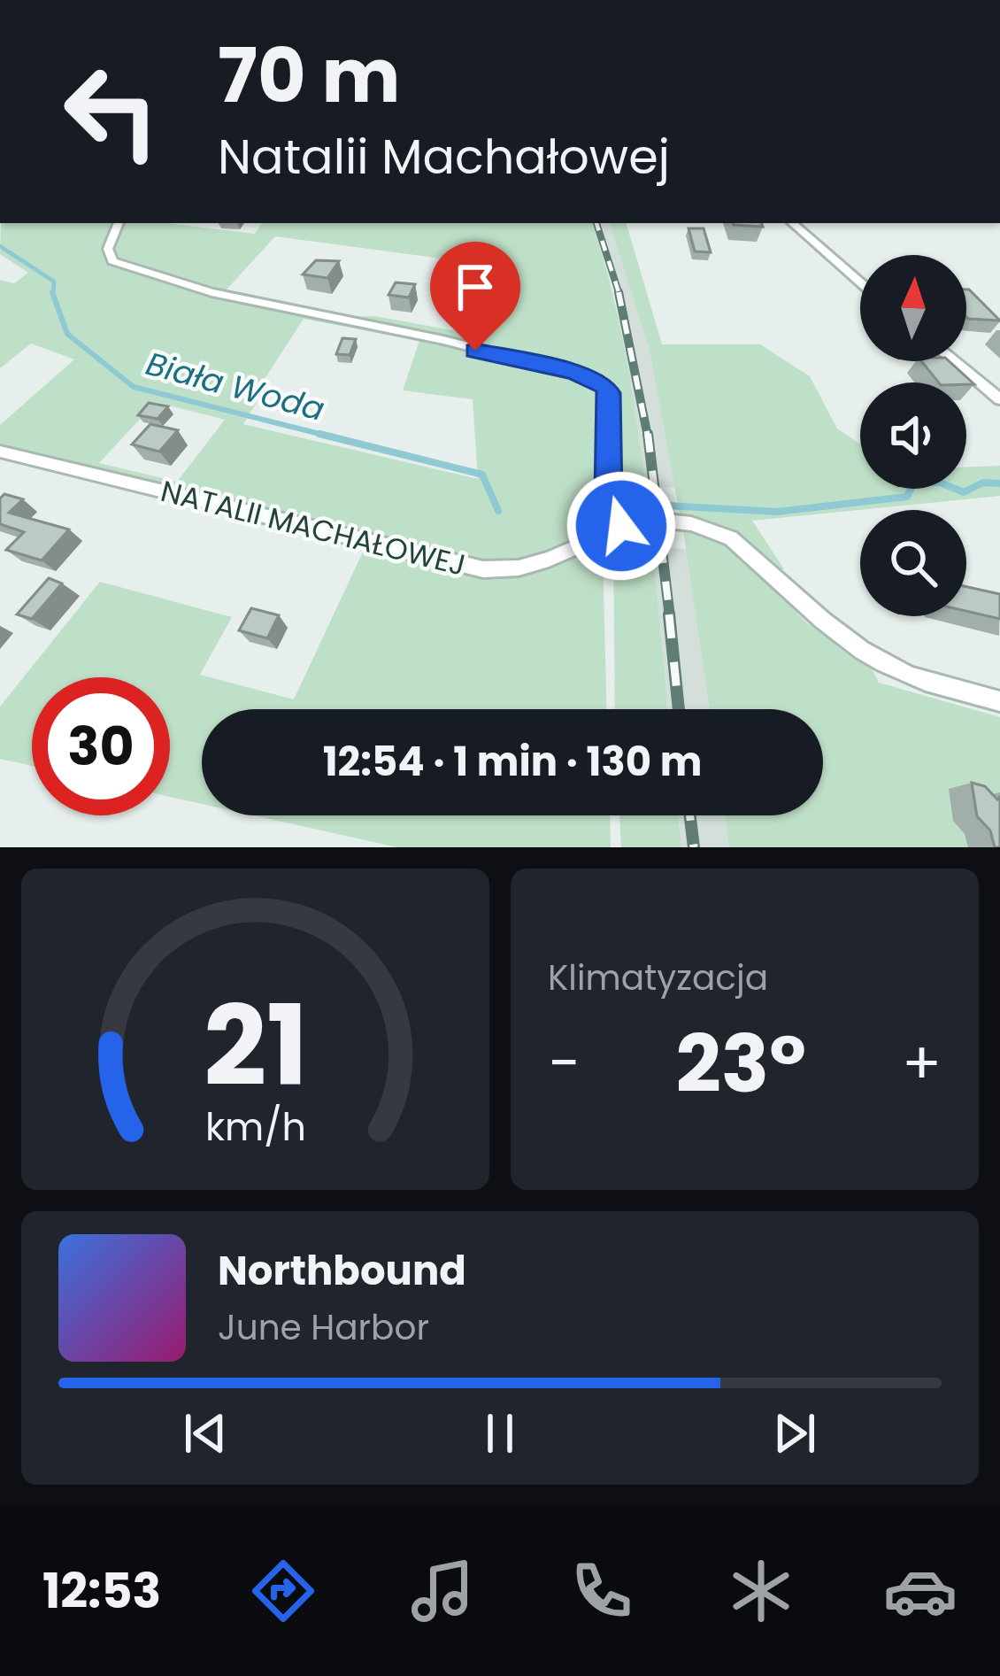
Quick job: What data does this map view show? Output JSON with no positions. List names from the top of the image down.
{
  "streets": {
    "street": ["NATALII MACHAŁOWEJ"]
  },
  "water": ["Biała Woda"],
  "north": "top",
  "page": {
    "turn": ["70 m", "Natalii Machałowej"],
    "limit": "30",
    "trip": "12:54 · 1 min · 130 m",
    "tile": "Klimatyzacja",
    "heat": ["−", "23°", "+"],
    "song": ["Northbound", "June Harbor"],
    "tabs": "12:53",
    "gauge": ["21", "km/h"]
  }
}
